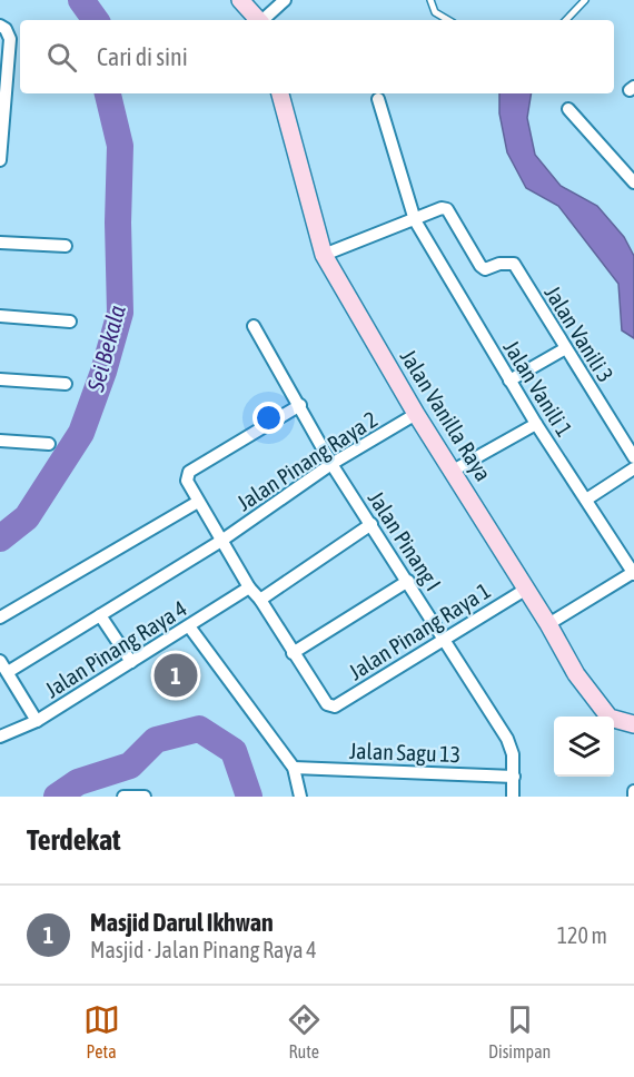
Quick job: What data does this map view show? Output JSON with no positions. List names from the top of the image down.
{
  "streets": {
    "street": [
      "Jalan Vanili 3",
      "Jalan Vanili 1",
      "Jalan Vanilla Raya",
      "Jalan Pinang Raya 2",
      "Jalan Pinang I",
      "Jalan Pinang Raya 1",
      "Jalan Pinang Raya 4",
      "Jalan Sagu 13"
    ]
  },
  "crossings": [
    ["Jalan Vanili 3", "Jalan Vanili 1"],
    ["Jalan Vanilla Raya", "Jalan Pinang Raya 2"],
    ["Jalan Vanilla Raya", "Jalan Pinang Raya 1"],
    ["Jalan Pinang Raya 2", "Jalan Pinang I"],
    ["Jalan Pinang I", "Jalan Pinang Raya 1"],
    ["Jalan Pinang I", "Jalan Sagu 13"]
  ],
  "water": ["Sei Bekala"],
  "page": {
    "search": "Cari di sini",
    "pins": "1",
    "heading": "Terdekat",
    "list": [
      {
        "mark": "1",
        "name": "Masjid Darul Ikhwan",
        "note": "Masjid · Jalan Pinang Raya 4",
        "value": "120 m"
      }
    ],
    "nav": ["Peta", "Rute", "Disimpan"]
  }
}
